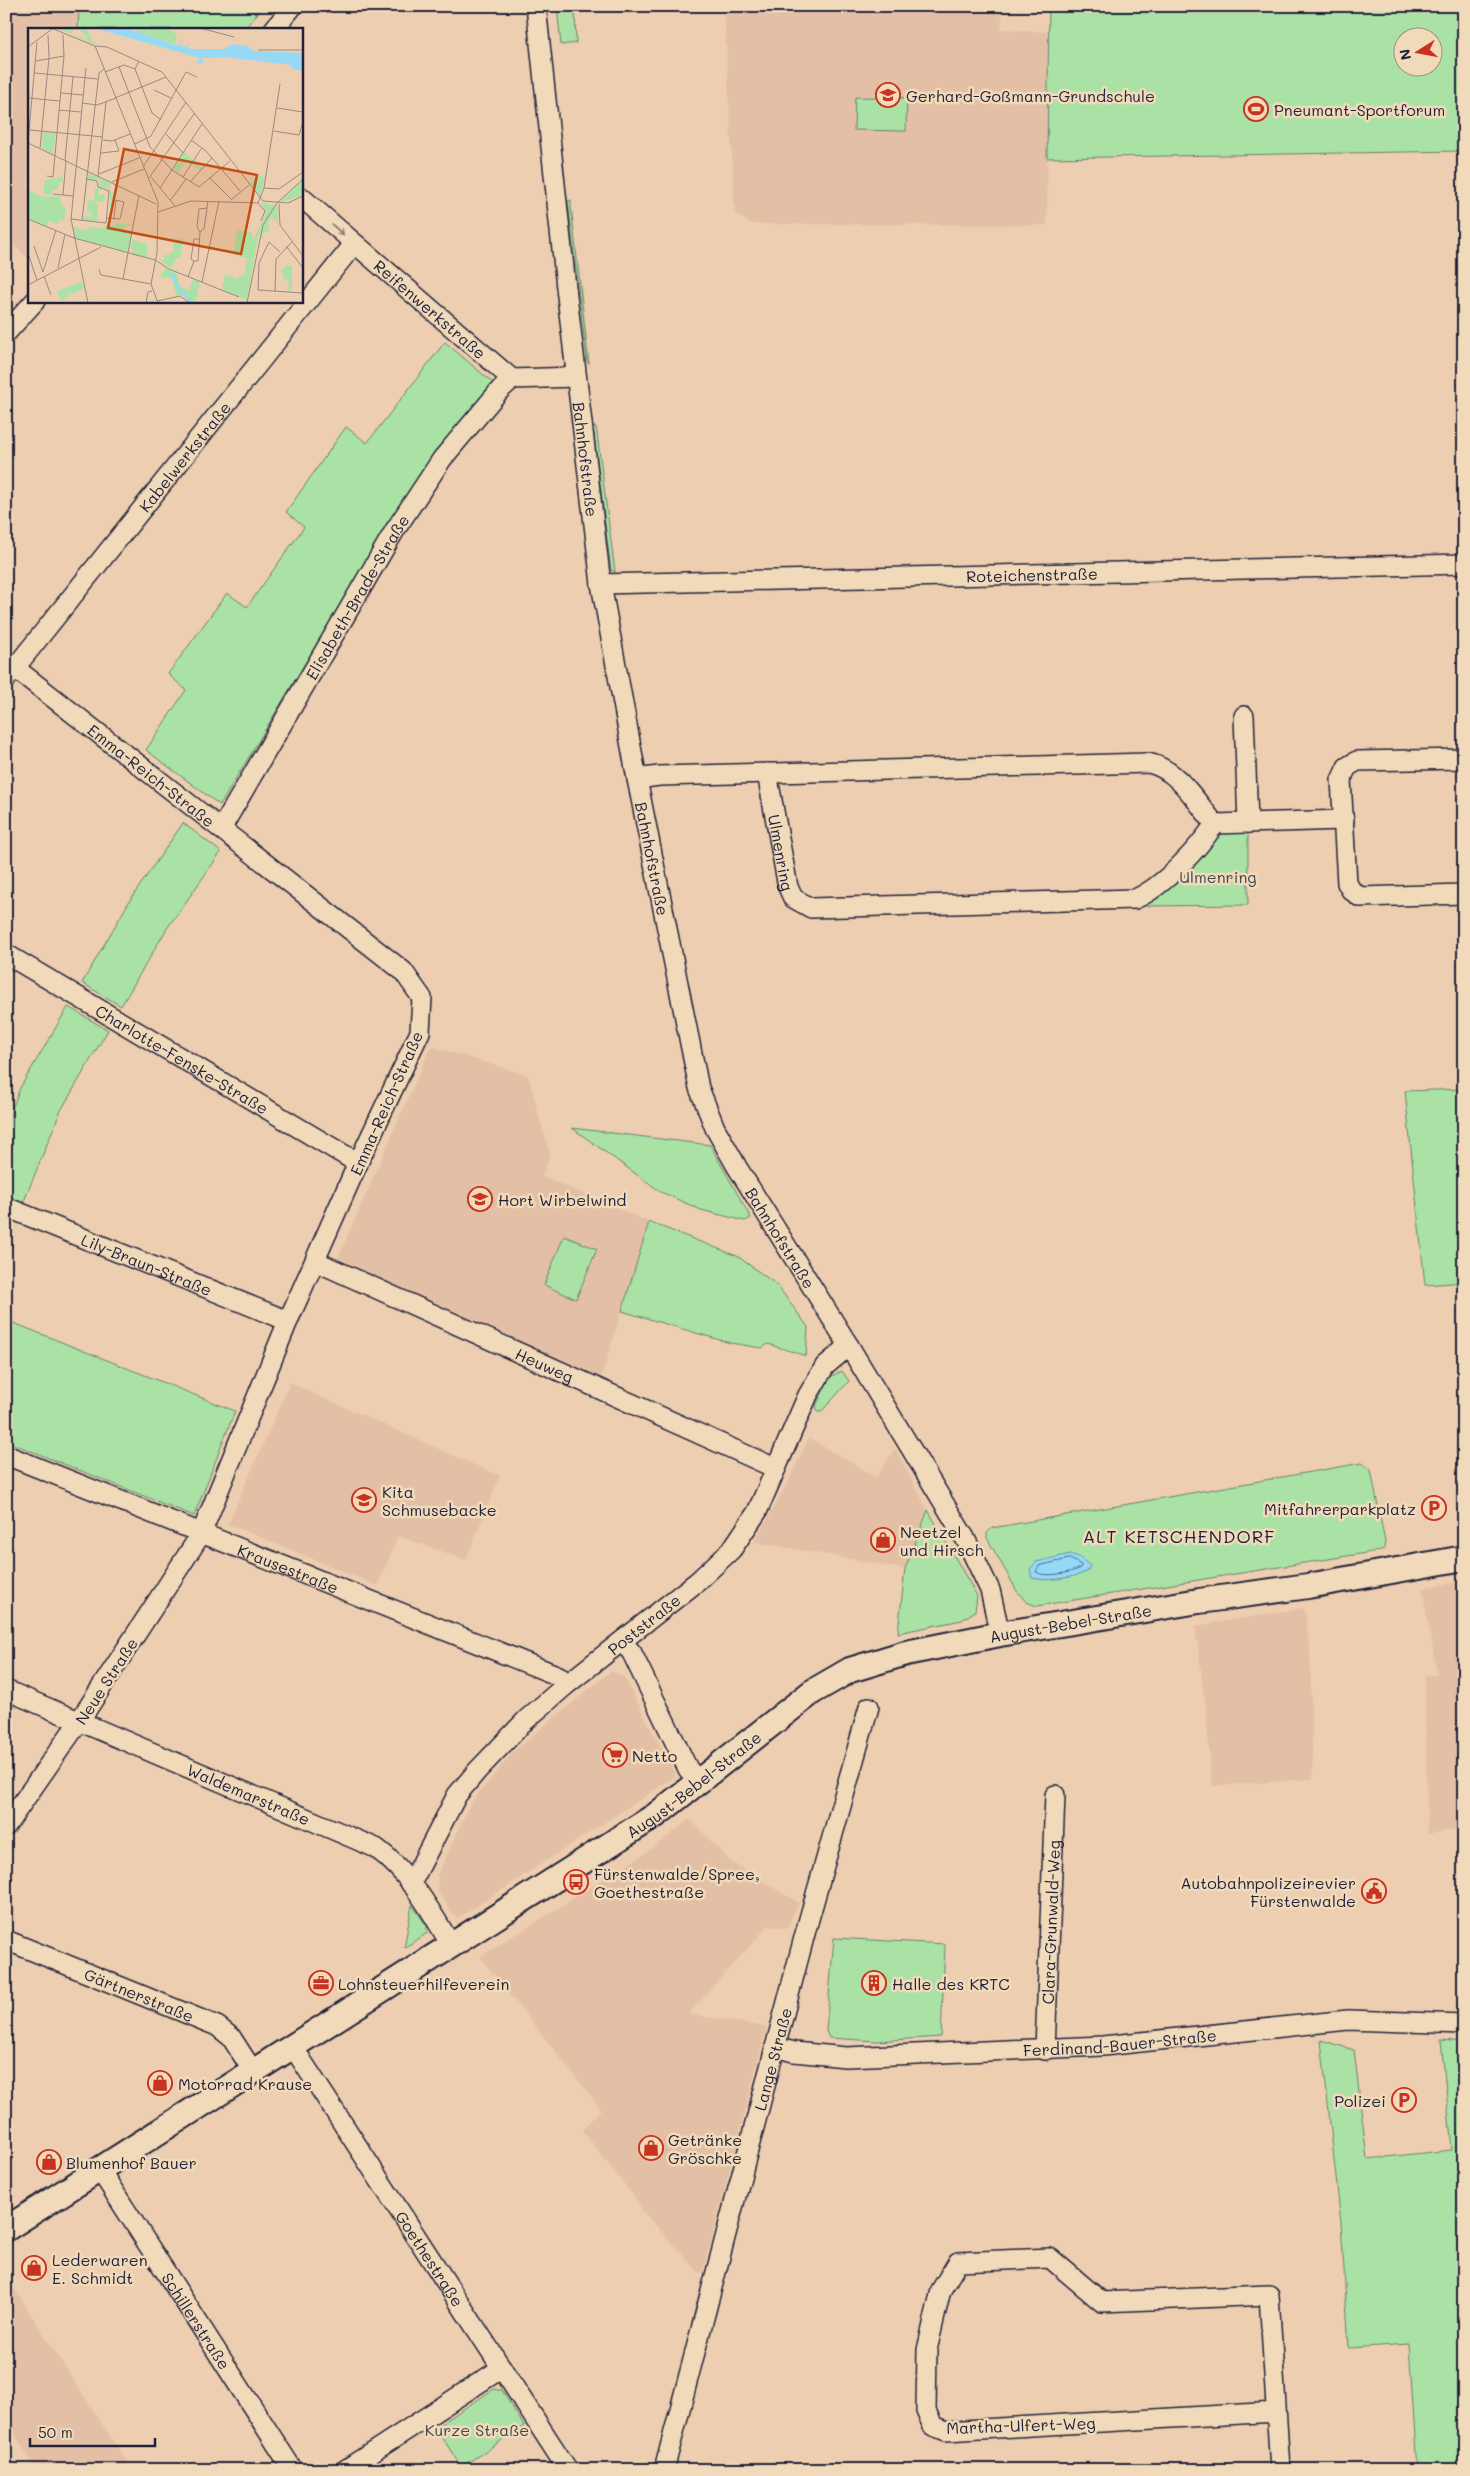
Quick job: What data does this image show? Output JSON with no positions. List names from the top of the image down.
{
  "streets": {
    "main road": ["August-Bebel-Straße"],
    "street": [
      "Reifenwerkstraße",
      "Kabelwerkstraße",
      "Bahnhofstraße",
      "Roteichenstraße",
      "Elisabeth-Brade-Straße",
      "Emma-Reich-Straße",
      "Ulmenring",
      "Charlotte-Fenske-Straße",
      "Lily-Braun-Straße",
      "Heuweg",
      "Krausestraße",
      "Poststraße",
      "Neue Straße",
      "Waldemarstraße",
      "Clara-Grunwald-Weg",
      "Gärtnerstraße",
      "Ferdinand-Bauer-Straße",
      "Lange Straße",
      "Goethestraße",
      "Schillerstraße",
      "Martha-Ulfert-Weg"
    ]
  },
  "crossings": [
    ["Reifenwerkstraße", "Kabelwerkstraße"],
    ["Reifenwerkstraße", "Elisabeth-Brade-Straße"],
    ["Kabelwerkstraße", "Emma-Reich-Straße"],
    ["Bahnhofstraße", "Roteichenstraße"],
    ["Bahnhofstraße", "August-Bebel-Straße"],
    ["Bahnhofstraße", "Poststraße"],
    ["Elisabeth-Brade-Straße", "Emma-Reich-Straße"],
    ["Emma-Reich-Straße", "Charlotte-Fenske-Straße"],
    ["Emma-Reich-Straße", "Lily-Braun-Straße"],
    ["Emma-Reich-Straße", "Heuweg"],
    ["Emma-Reich-Straße", "Krausestraße"],
    ["Emma-Reich-Straße", "Neue Straße"],
    ["Heuweg", "Poststraße"],
    ["Krausestraße", "Poststraße"],
    ["Krausestraße", "Neue Straße"],
    ["August-Bebel-Straße", "Waldemarstraße"],
    ["August-Bebel-Straße", "Gärtnerstraße"],
    ["August-Bebel-Straße", "Goethestraße"],
    ["August-Bebel-Straße", "Schillerstraße"],
    ["Poststraße", "Waldemarstraße"],
    ["Neue Straße", "Waldemarstraße"],
    ["Clara-Grunwald-Weg", "Ferdinand-Bauer-Straße"],
    ["Ferdinand-Bauer-Straße", "Lange Straße"]
  ],
  "districts": ["ALT KETSCHENDORF"],
  "parks": ["Ulmenring", "Kurze Straße"],
  "places": {
    "school or university": ["Gerhard-Goßmann-Grundschule", "Hort Wirbelwind", "Kita Schmusebacke"],
    "sports": ["Pneumant-Sportforum"],
    "parking": ["Mitfahrerparkplatz", "Polizei"],
    "shop": [
      "Neetzel und Hirsch",
      "Motorrad Krause",
      "Getränke Gröschke",
      "Blumenhof Bauer",
      "Lederwaren E. Schmidt"
    ],
    "supermarket": ["Netto"],
    "bus stop": ["Fürstenwalde/Spree, Goethestraße"],
    "public building": ["Autobahnpolizeirevier Fürstenwalde"],
    "office": ["Lohnsteuerhilfeverein"],
    "building": ["Halle des KRTC"]
  },
  "scale_bar": "50 m",
  "north": "left"
}
